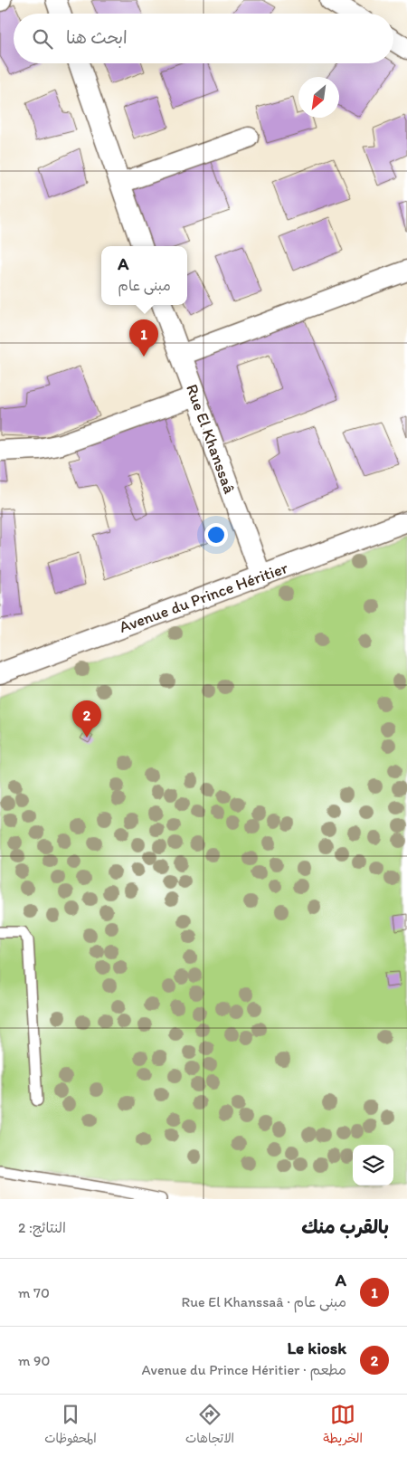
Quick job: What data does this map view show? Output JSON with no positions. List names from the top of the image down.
{
  "streets": {
    "street": ["Rue El Khanssaâ", "Avenue du Prince Héritier"]
  },
  "crossings": [
    ["Rue El Khanssaâ", "Avenue du Prince Héritier"]
  ],
  "north": "bottom left",
  "page": {
    "search": "ابحث هنا",
    "popup": ["A", "مبنى عام"],
    "pins": ["1", "2"],
    "heading": ["بالقرب منك", "النتائج: 2"],
    "list": [
      {
        "mark": "1",
        "name": "A",
        "note": "مبنى عام · Rue El Khanssaâ",
        "value": "70 m"
      },
      {
        "mark": "2",
        "name": "Le kiosk",
        "note": "مطعم · Avenue du Prince Héritier",
        "value": "90 m"
      }
    ],
    "nav": ["الخريطة", "الاتجاهات", "المحفوظات"]
  }
}
